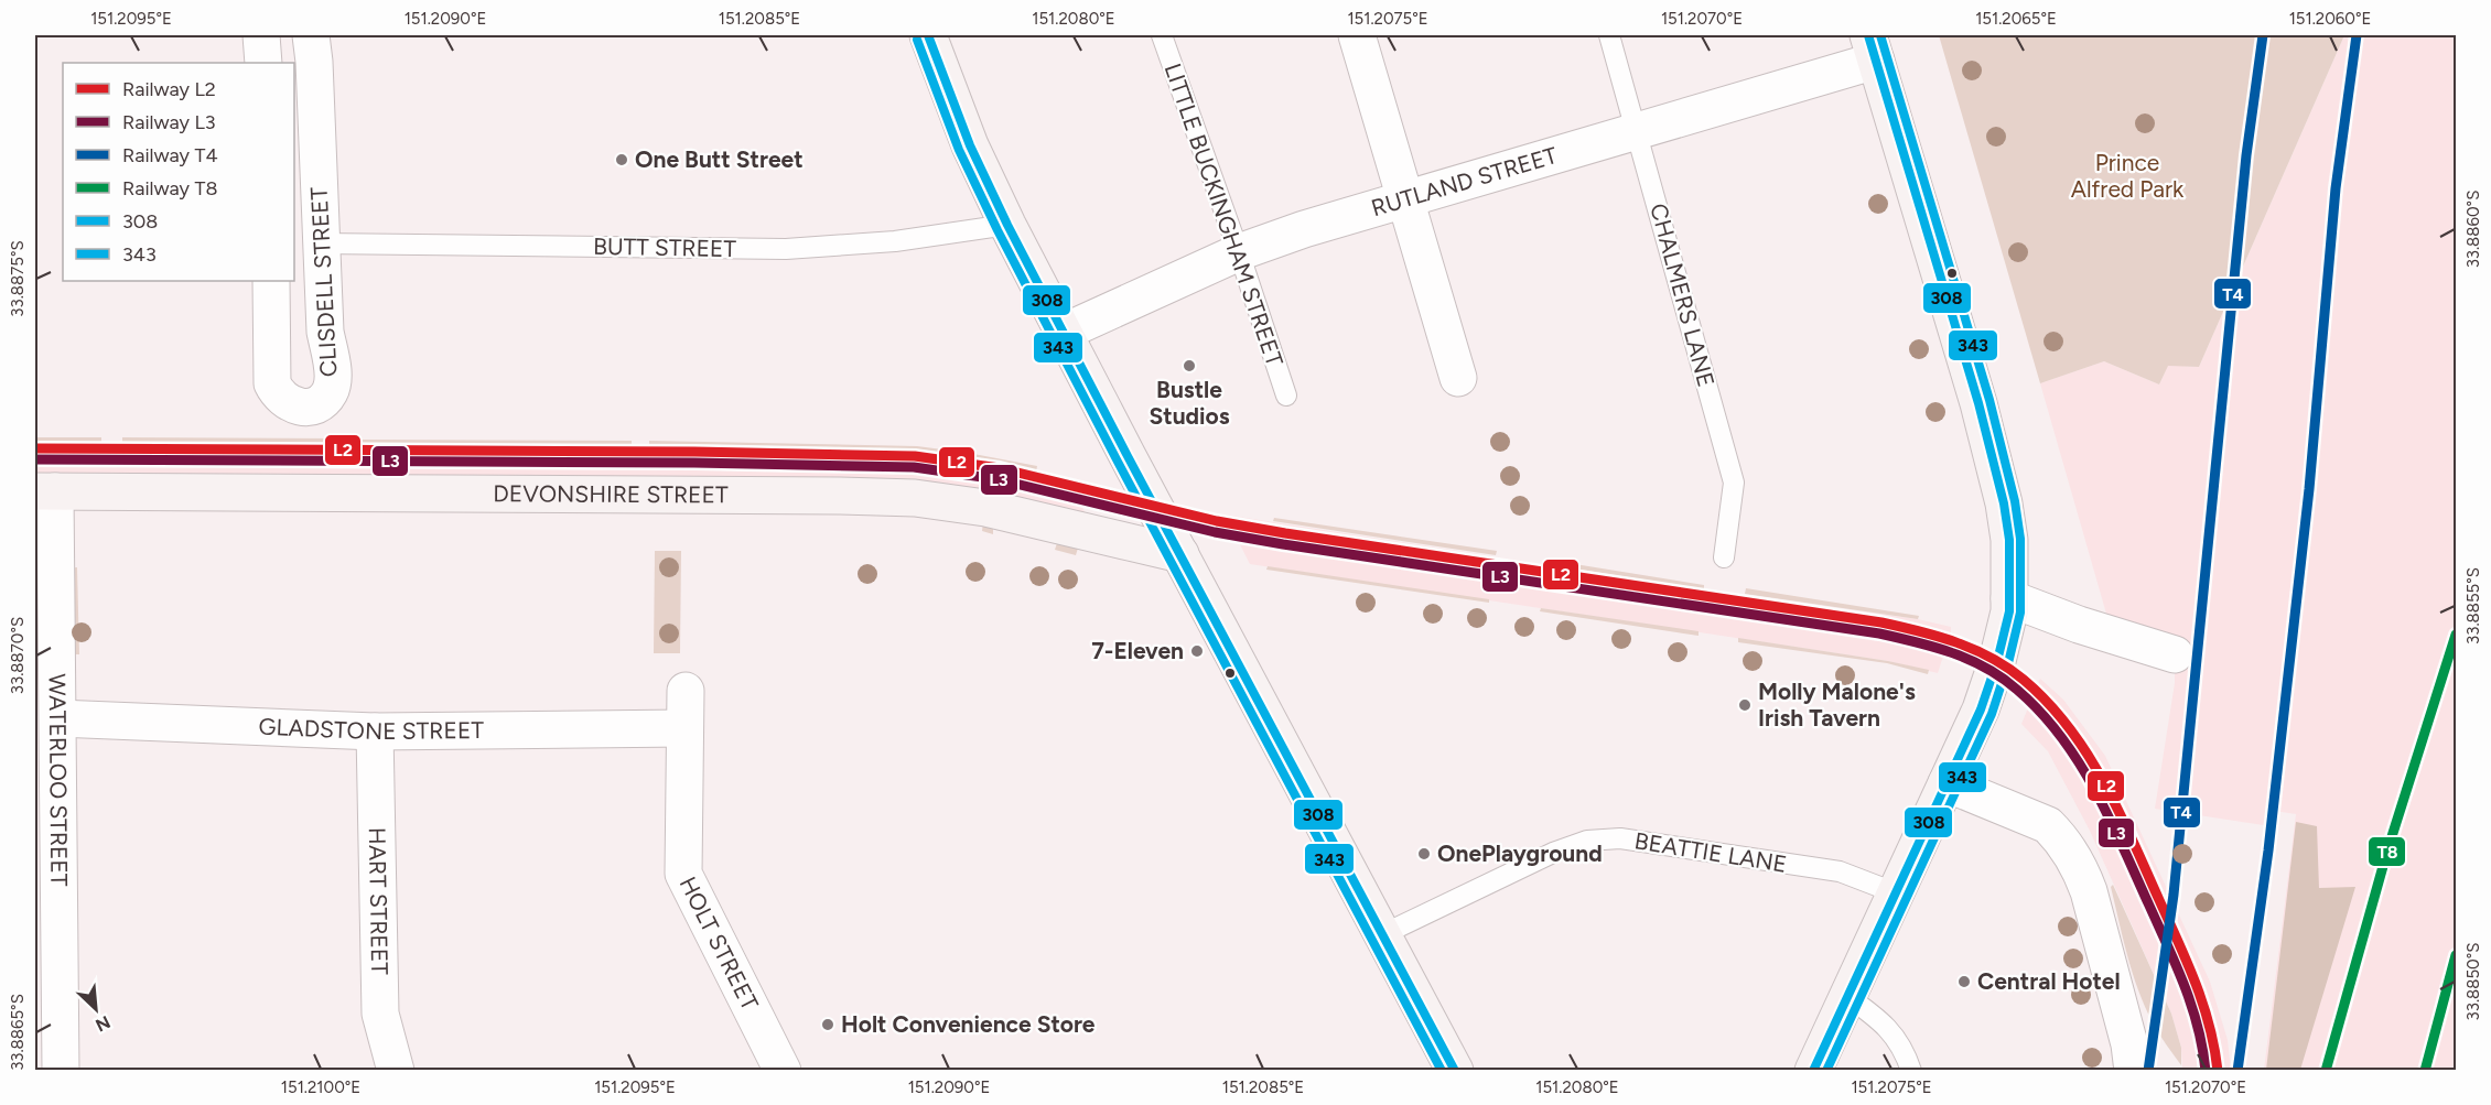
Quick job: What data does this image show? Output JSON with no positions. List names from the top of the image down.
{
  "streets": {
    "main road": ["DEVONSHIRE STREET"],
    "street": [
      "RUTLAND STREET",
      "CLISDELL STREET",
      "GLADSTONE STREET",
      "WATERLOO STREET",
      "HART STREET",
      "HOLT STREET"
    ],
    "lane": [
      "LITTLE BUCKINGHAM STREET",
      "BUTT STREET",
      "CHALMERS LANE",
      "BEATTIE LANE"
    ]
  },
  "crossings": [
    ["RUTLAND STREET", "LITTLE BUCKINGHAM STREET"],
    ["RUTLAND STREET", "CHALMERS LANE"],
    ["BUTT STREET", "CLISDELL STREET"],
    ["DEVONSHIRE STREET", "WATERLOO STREET"],
    ["GLADSTONE STREET", "WATERLOO STREET"],
    ["GLADSTONE STREET", "HART STREET"],
    ["GLADSTONE STREET", "HOLT STREET"]
  ],
  "parks": ["Prince Alfred Park"],
  "places": [
    "One Butt Street",
    "Bustle Studios",
    "7-Eleven",
    "Molly Malone's Irish Tavern",
    "OnePlayground",
    "Central Hotel",
    "Holt Convenience Store"
  ],
  "lines": [
    "rail line T4",
    "transit line 308",
    "transit line 343",
    "rail line L2",
    "rail line L3",
    "rail line T8"
  ],
  "legend": [
    "Railway L2",
    "Railway L3",
    "Railway T4",
    "Railway T8",
    "308",
    "343"
  ],
  "north": "bottom right",
  "coordinates": [
    "151.2095°E",
    "151.2090°E",
    "151.2085°E",
    "151.2080°E",
    "151.2075°E",
    "151.2070°E",
    "151.2065°E",
    "151.2060°E",
    "33.8860°S",
    "33.8875°S",
    "33.8855°S",
    "33.8870°S",
    "33.8850°S",
    "33.8865°S",
    "151.2100°E"
  ]
}
